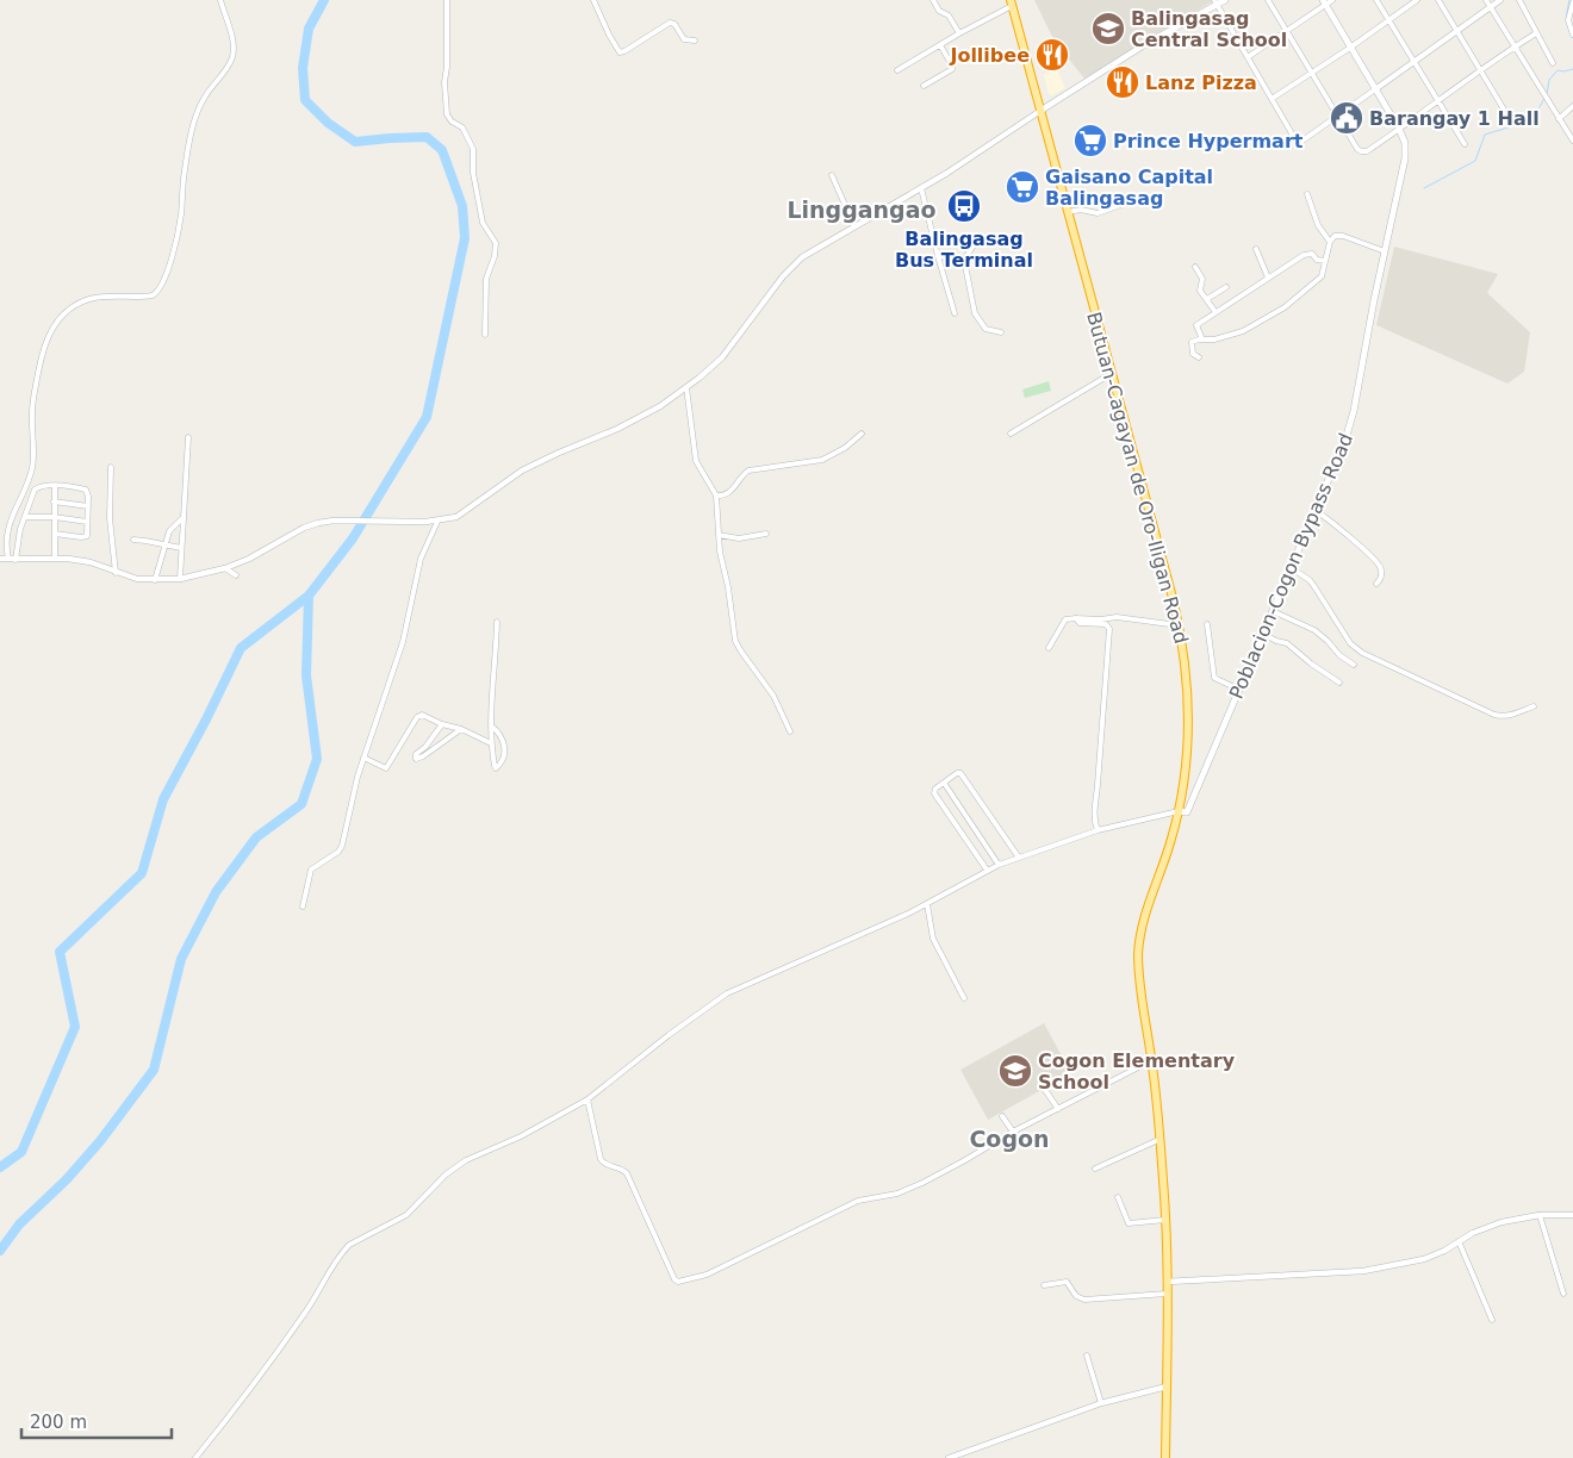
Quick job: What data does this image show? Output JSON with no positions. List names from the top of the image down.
{
  "streets": {
    "highway": ["Butuan-Cagayan de Oro-Iligan Road"],
    "main road": ["Poblacion-Cogon Bypass Road"]
  },
  "crossings": [
    ["Butuan-Cagayan de Oro-Iligan Road", "Poblacion-Cogon Bypass Road"]
  ],
  "districts": ["Linggangao", "Cogon"],
  "places": {
    "school or university": ["Balingasag Central School", "Cogon Elementary School"],
    "restaurant": ["Jollibee", "Lanz Pizza"],
    "public building": ["Barangay 1 Hall"],
    "supermarket": ["Prince Hypermart", "Gaisano Capital Balingasag"],
    "bus stop": ["Balingasag Bus Terminal"]
  },
  "scale_bar": "200 m"
}
